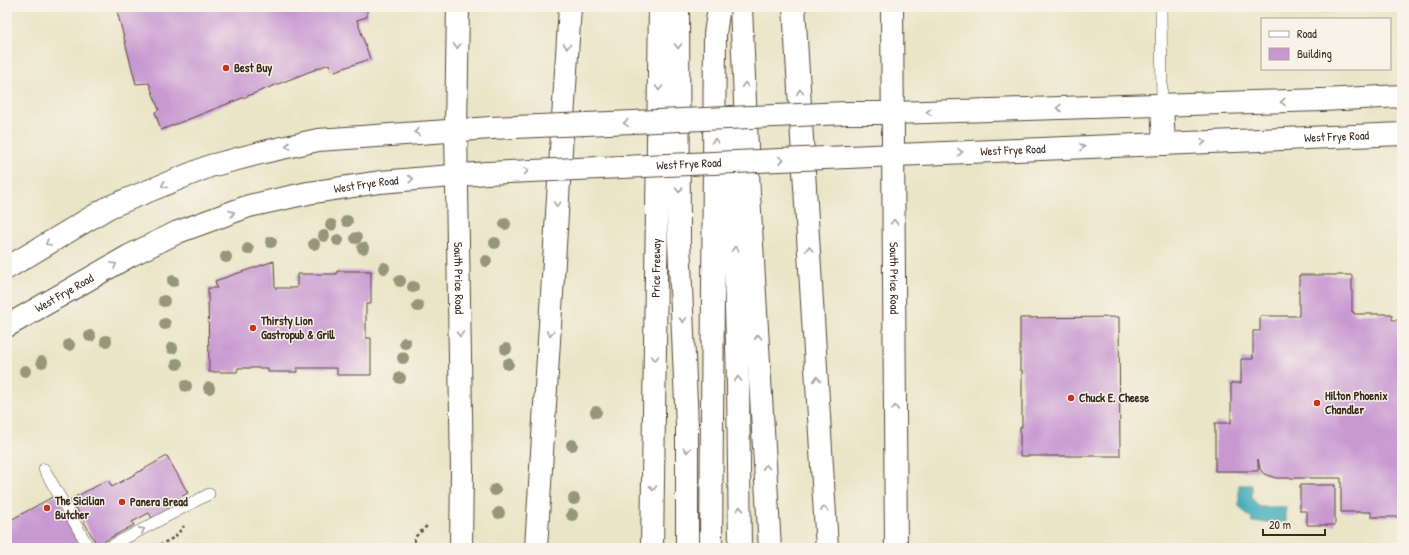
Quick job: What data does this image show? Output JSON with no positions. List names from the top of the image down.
{
  "streets": {
    "main road": ["West Frye Road", "Price Freeway", "South Price Road"]
  },
  "crossings": [
    ["West Frye Road", "South Price Road"]
  ],
  "places": [
    "Best Buy",
    "Thirsty Lion Gastropub & Grill",
    "Chuck E. Cheese",
    "Hilton Phoenix Chandler",
    "Panera Bread",
    "The Sicilian Butcher"
  ],
  "legend": ["Road", "Building"],
  "scale_bar": "20 m"
}
